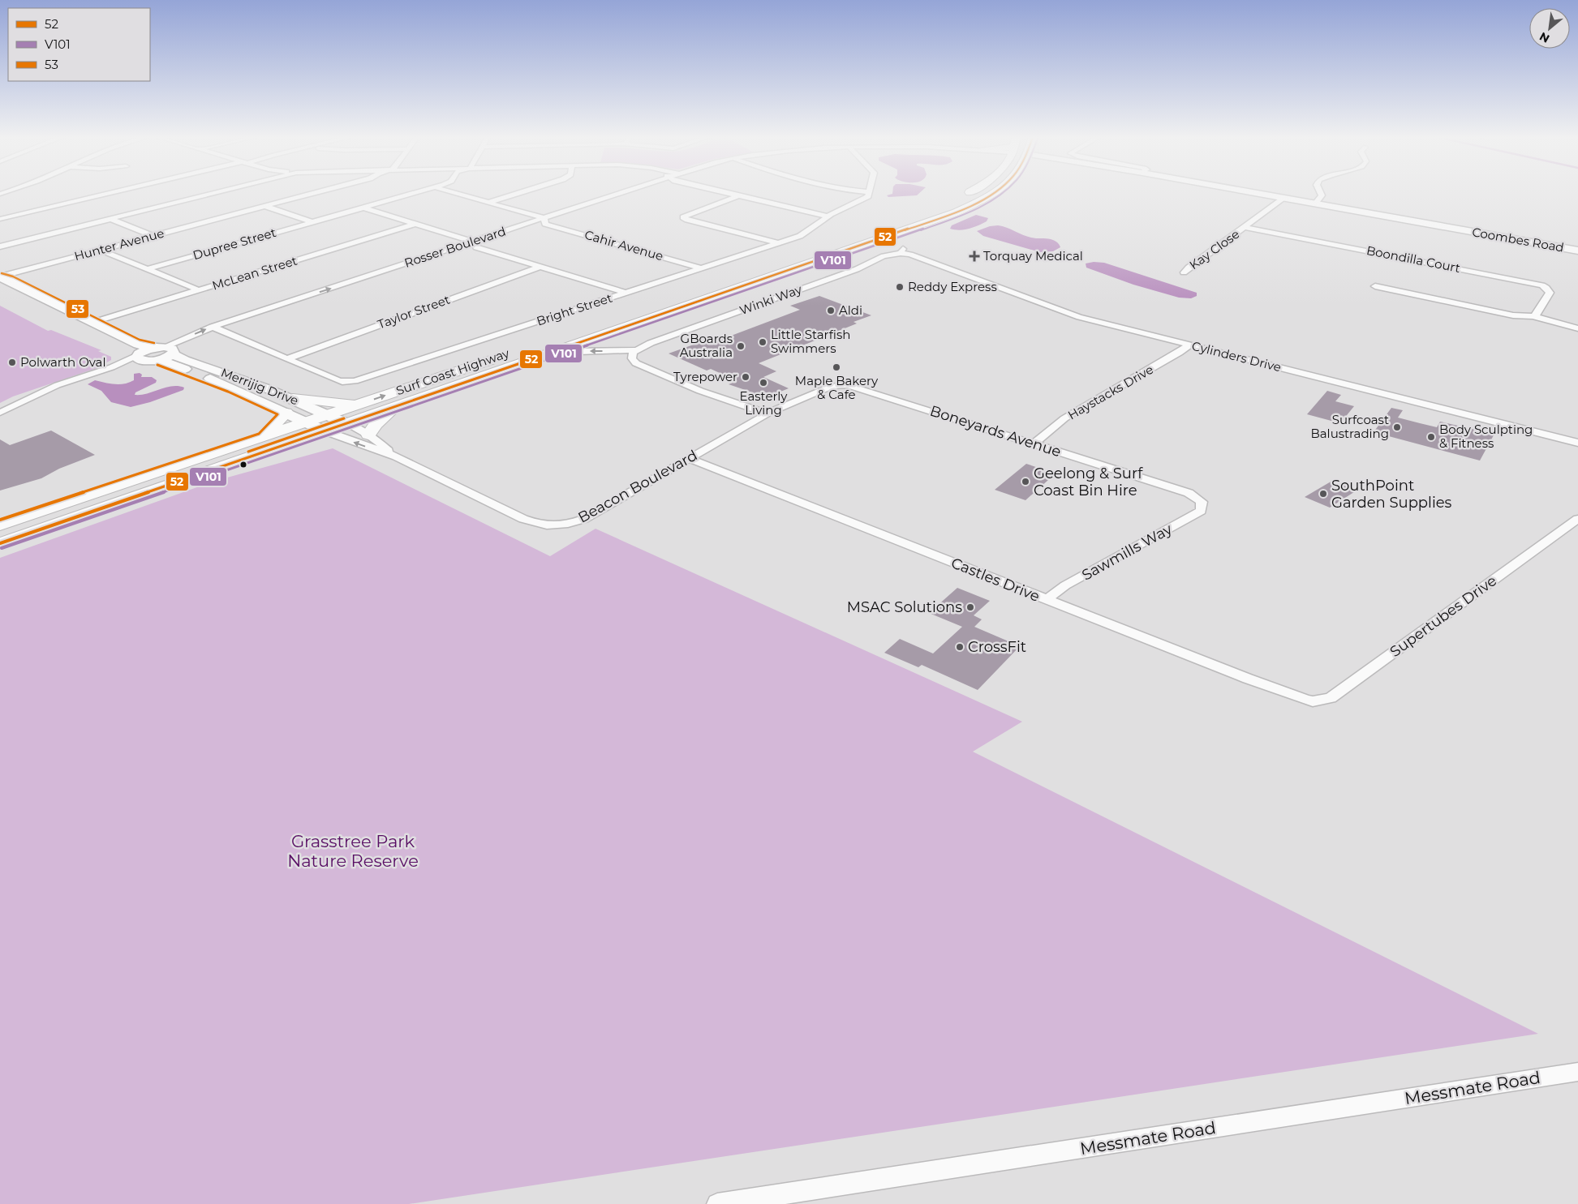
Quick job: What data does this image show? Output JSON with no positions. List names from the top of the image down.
{
  "streets": {
    "main road": ["Surf Coast Highway"],
    "street": [
      "Coombes Road",
      "Dupree Street",
      "Hunter Avenue",
      "Cahir Avenue",
      "Rosser Boulevard",
      "Kay Close",
      "Boondilla Court",
      "McLean Street",
      "Winki Way",
      "Bright Street",
      "Taylor Street",
      "Cylinders Drive",
      "Merrijig Drive",
      "Haystacks Drive",
      "Boneyards Avenue",
      "Beacon Boulevard",
      "Sawmills Way",
      "Castles Drive",
      "Supertubes Drive",
      "Messmate Road"
    ]
  },
  "crossings": [
    ["Coombes Road", "Kay Close"],
    ["Hunter Avenue", "Merrijig Drive"],
    ["Cahir Avenue", "Rosser Boulevard"],
    ["Cahir Avenue", "Bright Street"],
    ["Rosser Boulevard", "Bright Street"],
    ["Rosser Boulevard", "Merrijig Drive"],
    ["Kay Close", "Boondilla Court"],
    ["McLean Street", "Merrijig Drive"],
    ["Winki Way", "Cylinders Drive"],
    ["Winki Way", "Surf Coast Highway"],
    ["Bright Street", "Taylor Street"],
    ["Cylinders Drive", "Haystacks Drive"],
    ["Surf Coast Highway", "Merrijig Drive"],
    ["Surf Coast Highway", "Beacon Boulevard"],
    ["Merrijig Drive", "Beacon Boulevard"],
    ["Haystacks Drive", "Boneyards Avenue"],
    ["Boneyards Avenue", "Beacon Boulevard"],
    ["Boneyards Avenue", "Sawmills Way"],
    ["Beacon Boulevard", "Castles Drive"],
    ["Sawmills Way", "Castles Drive"],
    ["Castles Drive", "Supertubes Drive"]
  ],
  "parks": ["Grasstree Park Nature Reserve"],
  "places": {
    "health": ["Torquay Medical"],
    "other": [
      "Reddy Express",
      "Aldi",
      "Little Starfish Swimmers",
      "GBoards Australia",
      "Polwarth Oval",
      "Maple Bakery & Cafe",
      "Tyrepower",
      "Easterly Living",
      "Surfcoast Balustrading",
      "Body Sculpting & Fitness",
      "Geelong & Surf Coast Bin Hire",
      "SouthPoint Garden Supplies",
      "MSAC Solutions",
      "CrossFit"
    ]
  },
  "lines": ["transit line 52", "transit line V101", "transit line 53"],
  "legend": ["52", "V101", "53"],
  "north": "bottom left"
}
